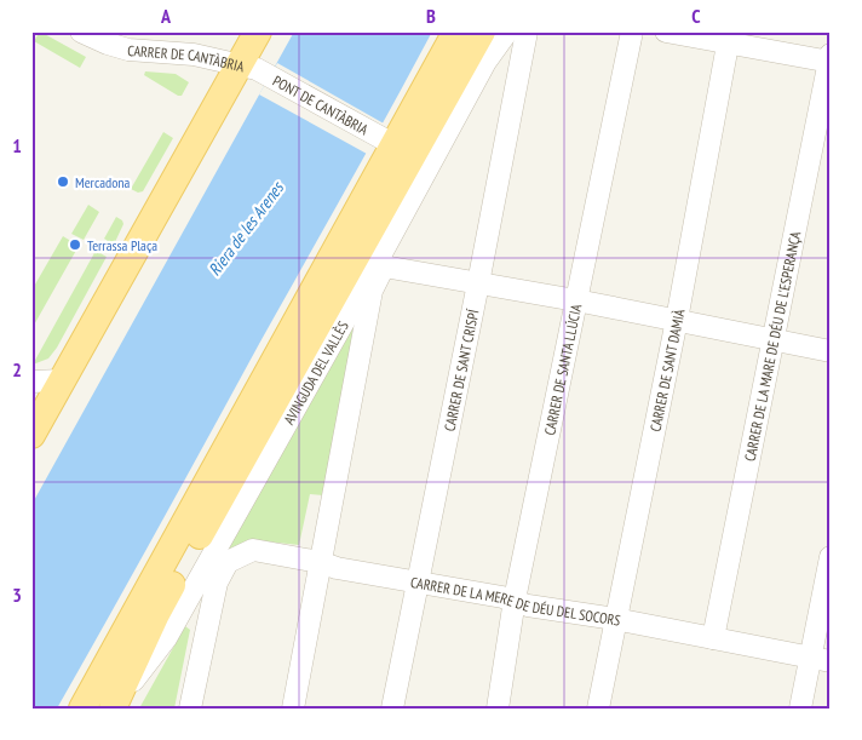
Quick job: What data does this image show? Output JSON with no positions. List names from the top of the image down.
{
  "streets": {
    "main road": ["AVINGUDA DEL VALLÈS"],
    "street": [
      "CARRER DE CANTÀBRIA",
      "PONT DE CANTÀBRIA",
      "CARRER DE LA MARE DE DÉU DE L'ESPERANÇA",
      "CARRER DE SANTA LLÚCIA",
      "CARRER DE SANT CRISPÍ",
      "CARRER DE SANT DAMIÀ",
      "CARRER DE LA MERE DE DÉU DEL SOCORS"
    ]
  },
  "crossings": [
    ["CARRER DE CANTÀBRIA", "PONT DE CANTÀBRIA"],
    ["PONT DE CANTÀBRIA", "AVINGUDA DEL VALLÈS"],
    ["CARRER DE LA MARE DE DÉU DE L'ESPERANÇA", "CARRER DE LA MERE DE DÉU DEL SOCORS"],
    ["CARRER DE SANTA LLÚCIA", "CARRER DE LA MERE DE DÉU DEL SOCORS"],
    ["CARRER DE SANT CRISPÍ", "CARRER DE LA MERE DE DÉU DEL SOCORS"],
    ["CARRER DE SANT DAMIÀ", "CARRER DE LA MERE DE DÉU DEL SOCORS"]
  ],
  "water": ["Riera de les Arenes"],
  "places": ["Mercadona", "Terrassa Plaça"],
  "grid": {
    "columns": ["A", "B", "C"],
    "rows": ["1", "2", "3"]
  }
}
